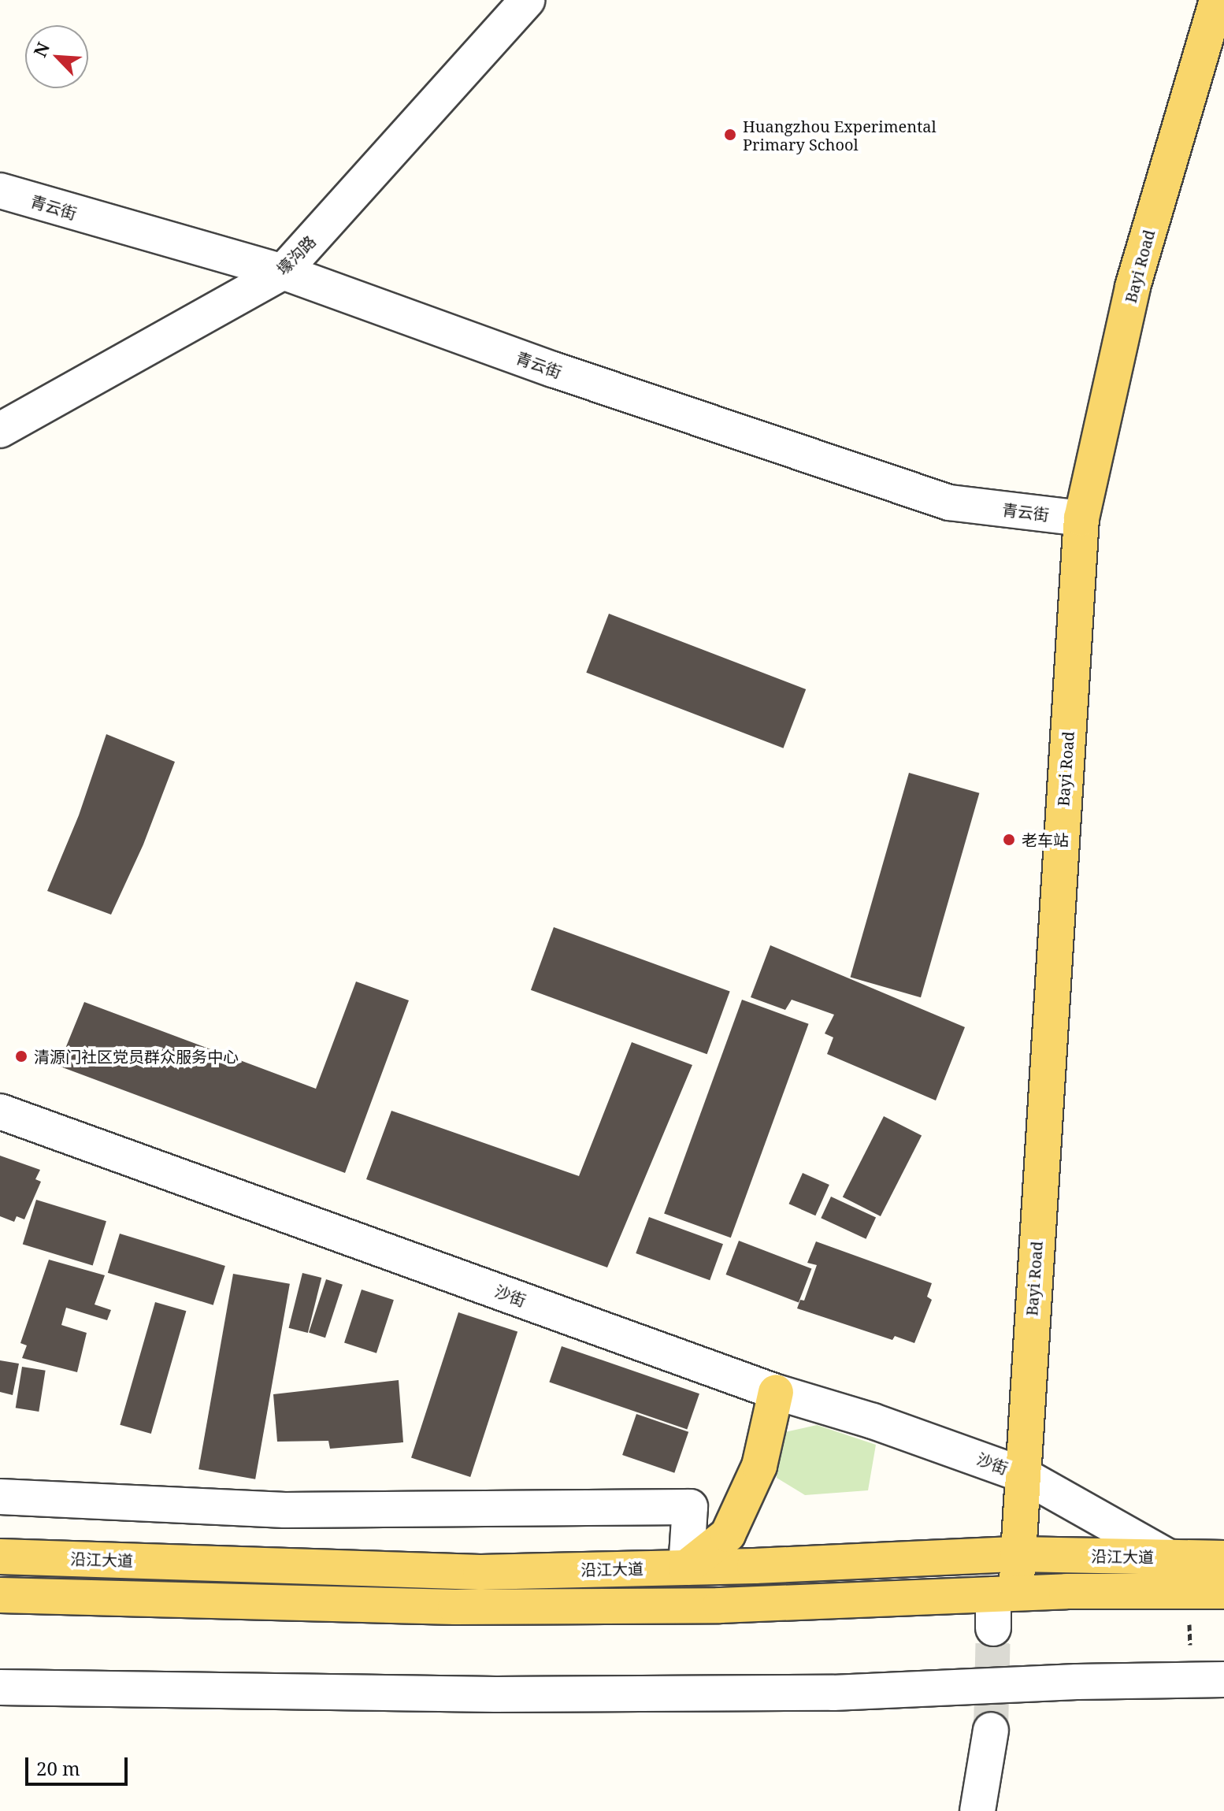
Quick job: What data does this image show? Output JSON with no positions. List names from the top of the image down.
{
  "streets": {
    "main road": ["Bayi Road", "沿江大道"],
    "street": ["青云街", "壕沟路", "沙街"]
  },
  "crossings": [
    ["青云街", "壕沟路"],
    ["青云街", "Bayi Road"],
    ["Bayi Road", "沙街"],
    ["Bayi Road", "沿江大道"],
    ["沙街", "沿江大道"]
  ],
  "places": ["Huangzhou Experimental Primary School", "老车站", "清源门社区党员群众服务中心"],
  "scale_bar": "20 m",
  "north": "top left"
}
